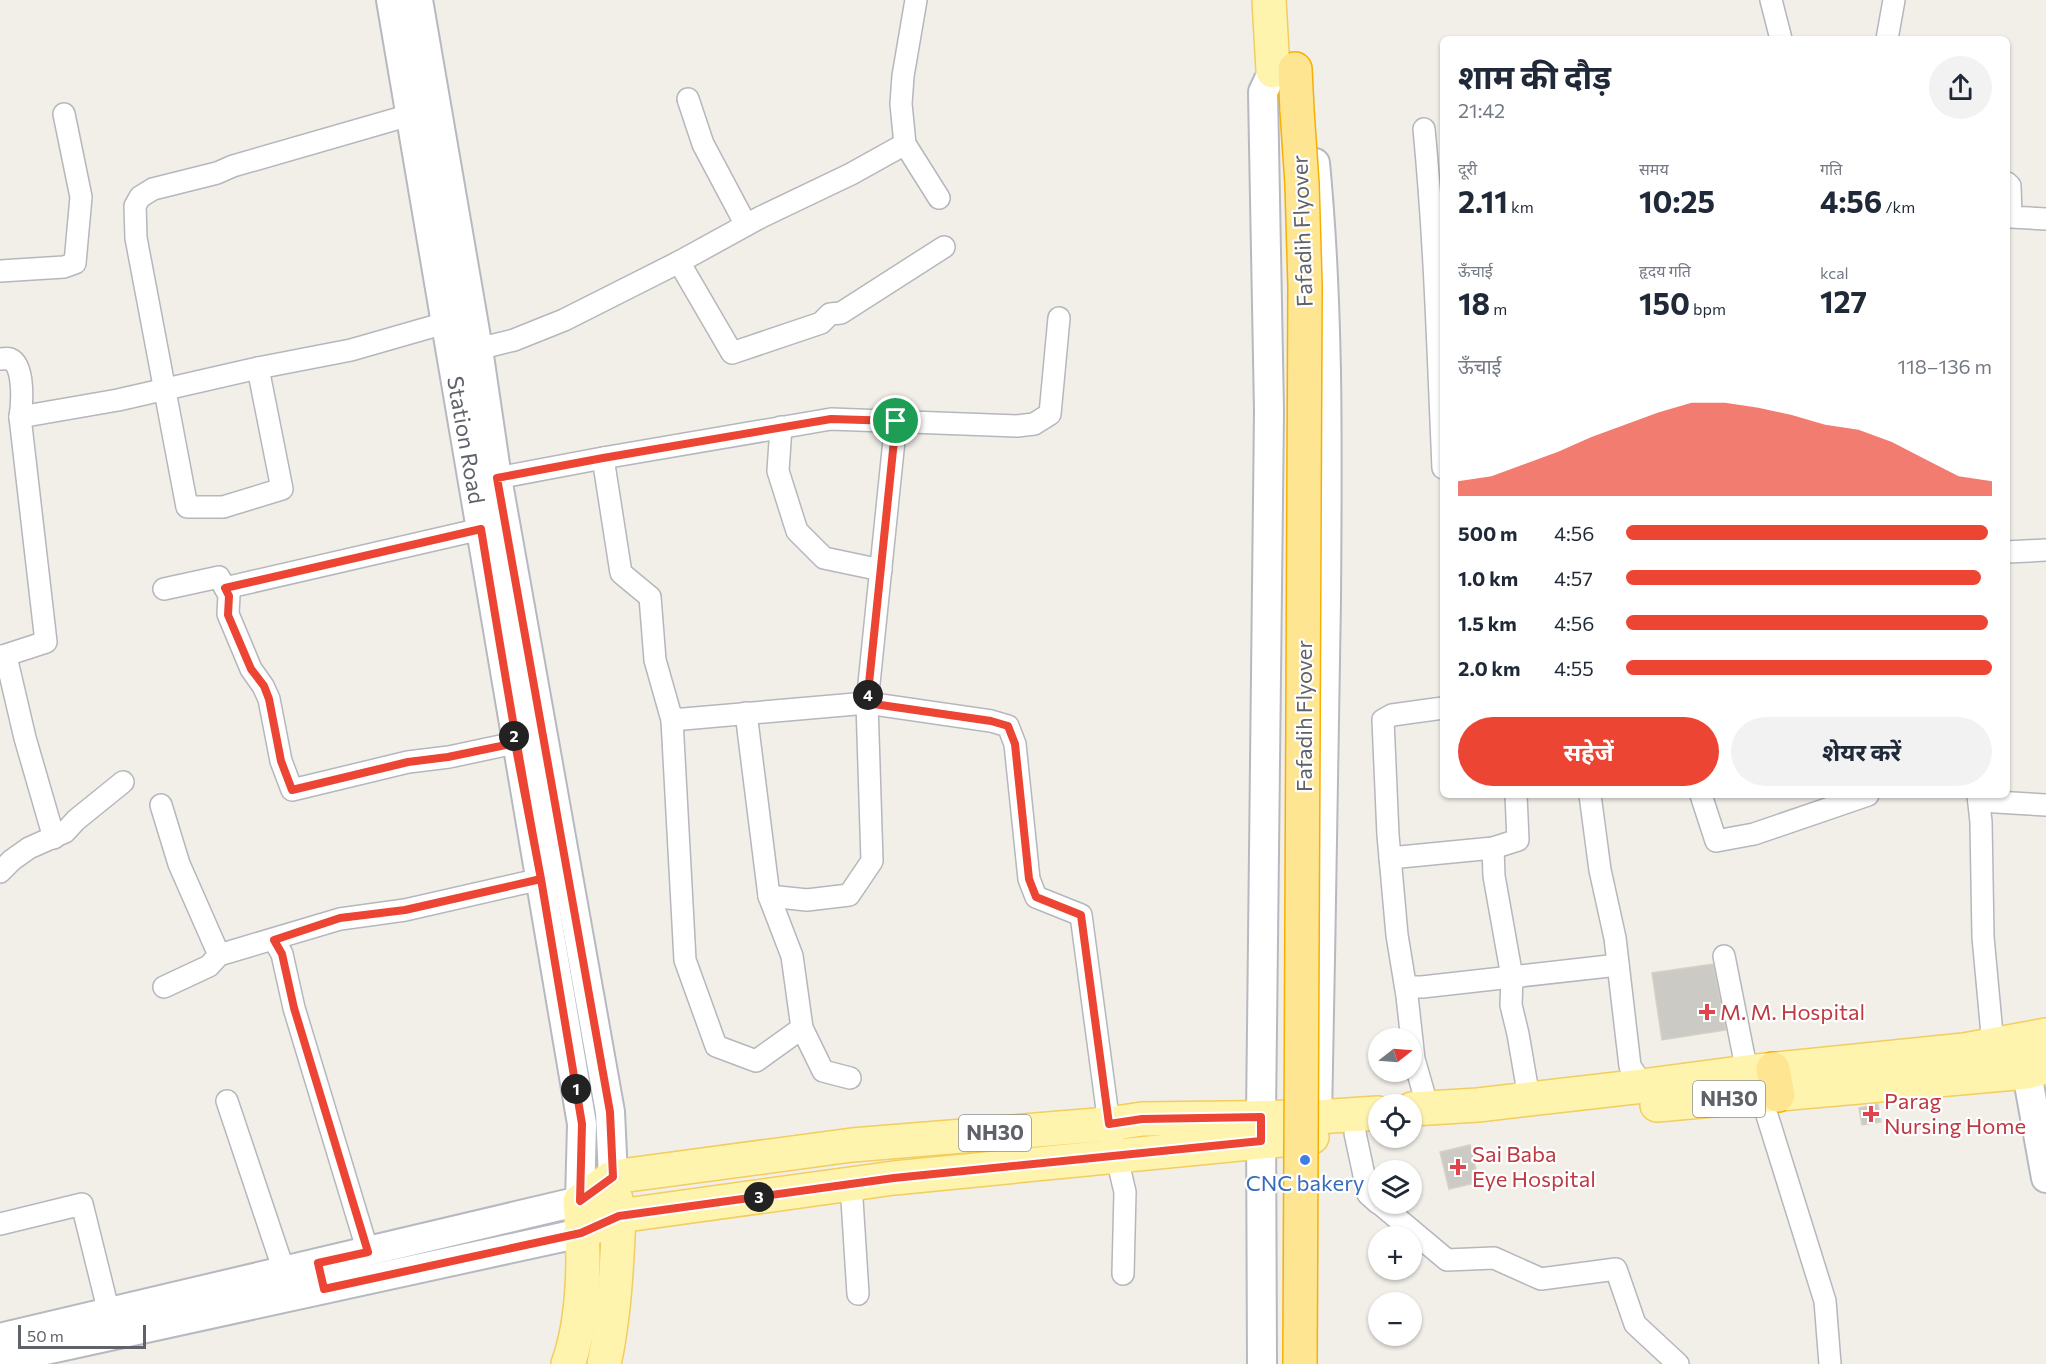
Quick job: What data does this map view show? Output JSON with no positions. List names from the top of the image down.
{
  "streets": {
    "highway": ["Fafadih Flyover"],
    "main road": ["NH30"],
    "street": ["Station Road"]
  },
  "crossings": [
    ["Station Road", "NH30"]
  ],
  "places": {
    "health": ["M. M. Hospital", "Parag Nursing Home", "Sai Baba Eye Hospital"],
    "other": ["CNC bakery"]
  },
  "scale_bar": "50 m",
  "north": "right",
  "page": {
    "heading": ["शाम की दौड़", "21:42"],
    "stats": [
      ["दूरी", "2.11 km"],
      ["समय", "10:25"],
      ["गति", "4:56 /km"],
      ["ऊँचाई", "18 m"],
      ["हृदय गति", "150 bpm"],
      ["kcal", "127"]
    ],
    "chart": ["ऊँचाई", "118–136 m"],
    "list": [
      {
        "name": "500 m",
        "note": "4:56"
      },
      {
        "name": "1.0 km",
        "note": "4:57"
      },
      {
        "name": "1.5 km",
        "note": "4:56"
      },
      {
        "name": "2.0 km",
        "note": "4:55"
      }
    ],
    "pins": [
      "4",
      "2",
      "1",
      "3"
    ],
    "buttons": ["सहेजें", "शेयर करें"],
    "map_buttons": ["+", "−"],
    "scale": "50 m"
  }
}
